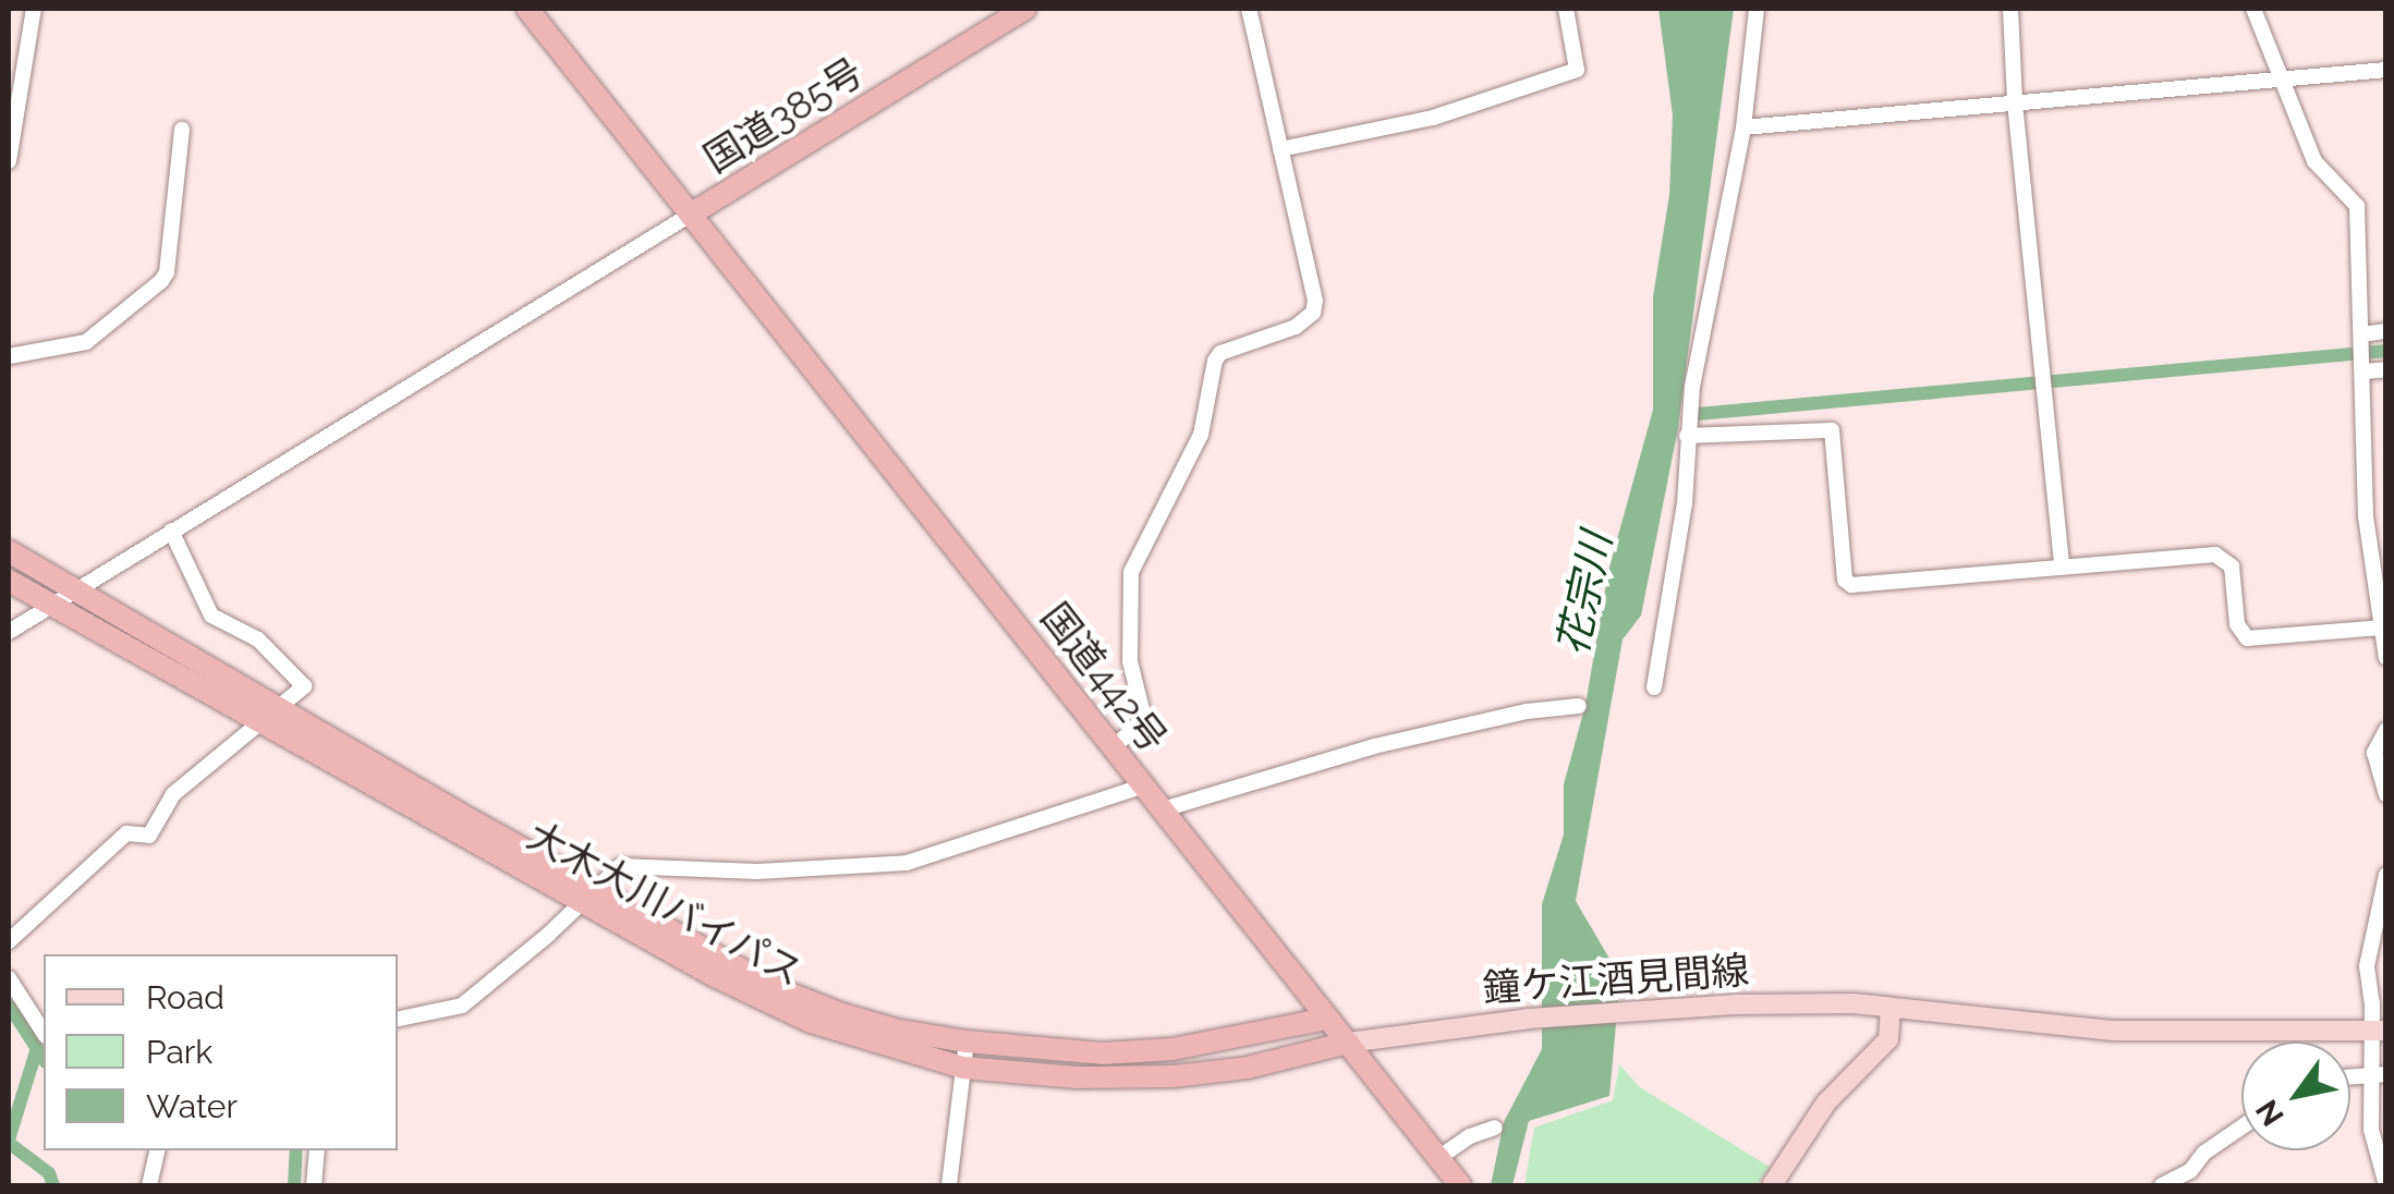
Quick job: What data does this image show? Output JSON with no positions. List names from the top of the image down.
{
  "streets": {
    "highway": ["国道385号", "国道442号", "大木大川バイパス"],
    "main road": ["鐘ケ江酒見間線"]
  },
  "crossings": [
    ["国道385号", "国道442号"],
    ["国道442号", "大木大川バイパス"],
    ["国道442号", "鐘ケ江酒見間線"],
    ["大木大川バイパス", "鐘ケ江酒見間線"]
  ],
  "water": ["花宗川"],
  "legend": ["Road", "Park", "Water"],
  "north": "bottom left"
}
